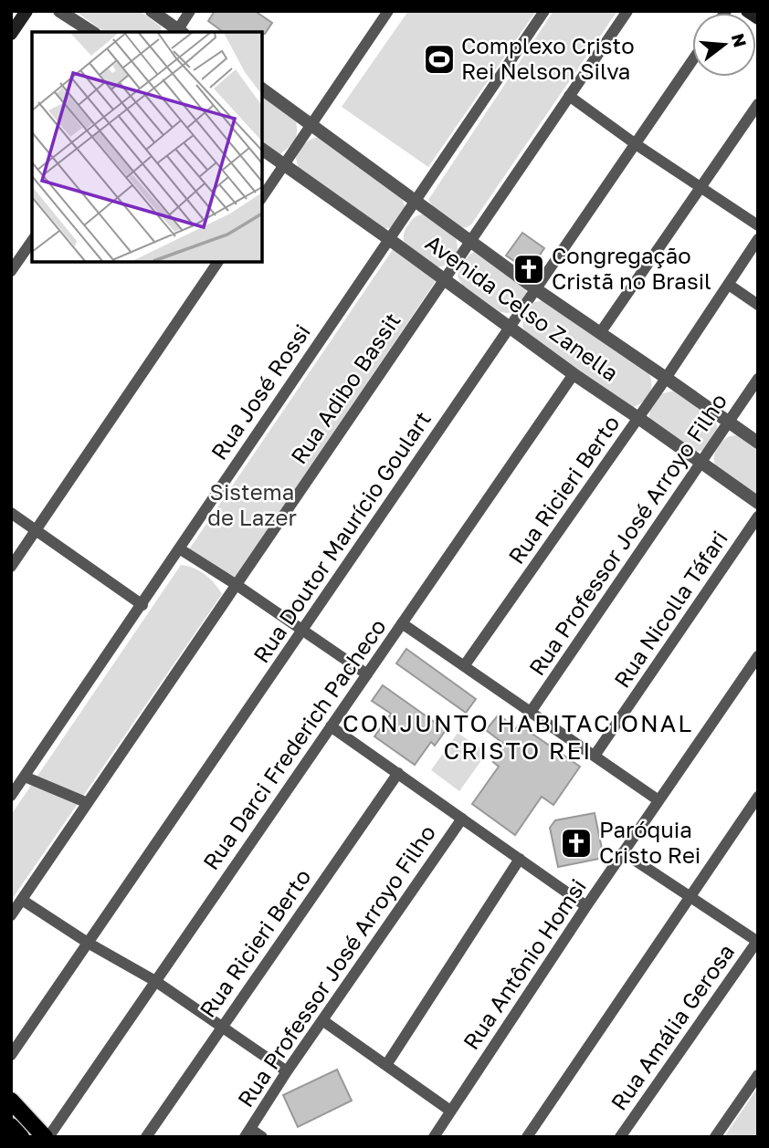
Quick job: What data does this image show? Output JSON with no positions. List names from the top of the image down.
{
  "streets": {
    "street": [
      "Avenida Celso Zanella",
      "Rua Adibo Bassit",
      "Rua José Rossi",
      "Rua Ricieri Berto",
      "Rua Professor José Arroyo Filho",
      "Rua Doutor Maurício Goulart",
      "Rua Nicolla Táfari",
      "Rua Darci Frederich Pacheco",
      "Rua Antônio Homsi",
      "Rua Amália Gerosa"
    ]
  },
  "crossings": [
    ["Avenida Celso Zanella", "Rua Adibo Bassit"],
    ["Avenida Celso Zanella", "Rua José Rossi"],
    ["Avenida Celso Zanella", "Rua Ricieri Berto"],
    ["Avenida Celso Zanella", "Rua Professor José Arroyo Filho"],
    ["Avenida Celso Zanella", "Rua Doutor Maurício Goulart"],
    ["Avenida Celso Zanella", "Rua Darci Frederich Pacheco"]
  ],
  "districts": ["CONJUNTO HABITACIONAL CRISTO REI"],
  "parks": ["Sistema de Lazer"],
  "places": {
    "sports": ["Complexo Cristo Rei Nelson Silva"],
    "church": ["Congregação Cristã no Brasil", "Paróquia Cristo Rei"]
  },
  "north": "right"
}
